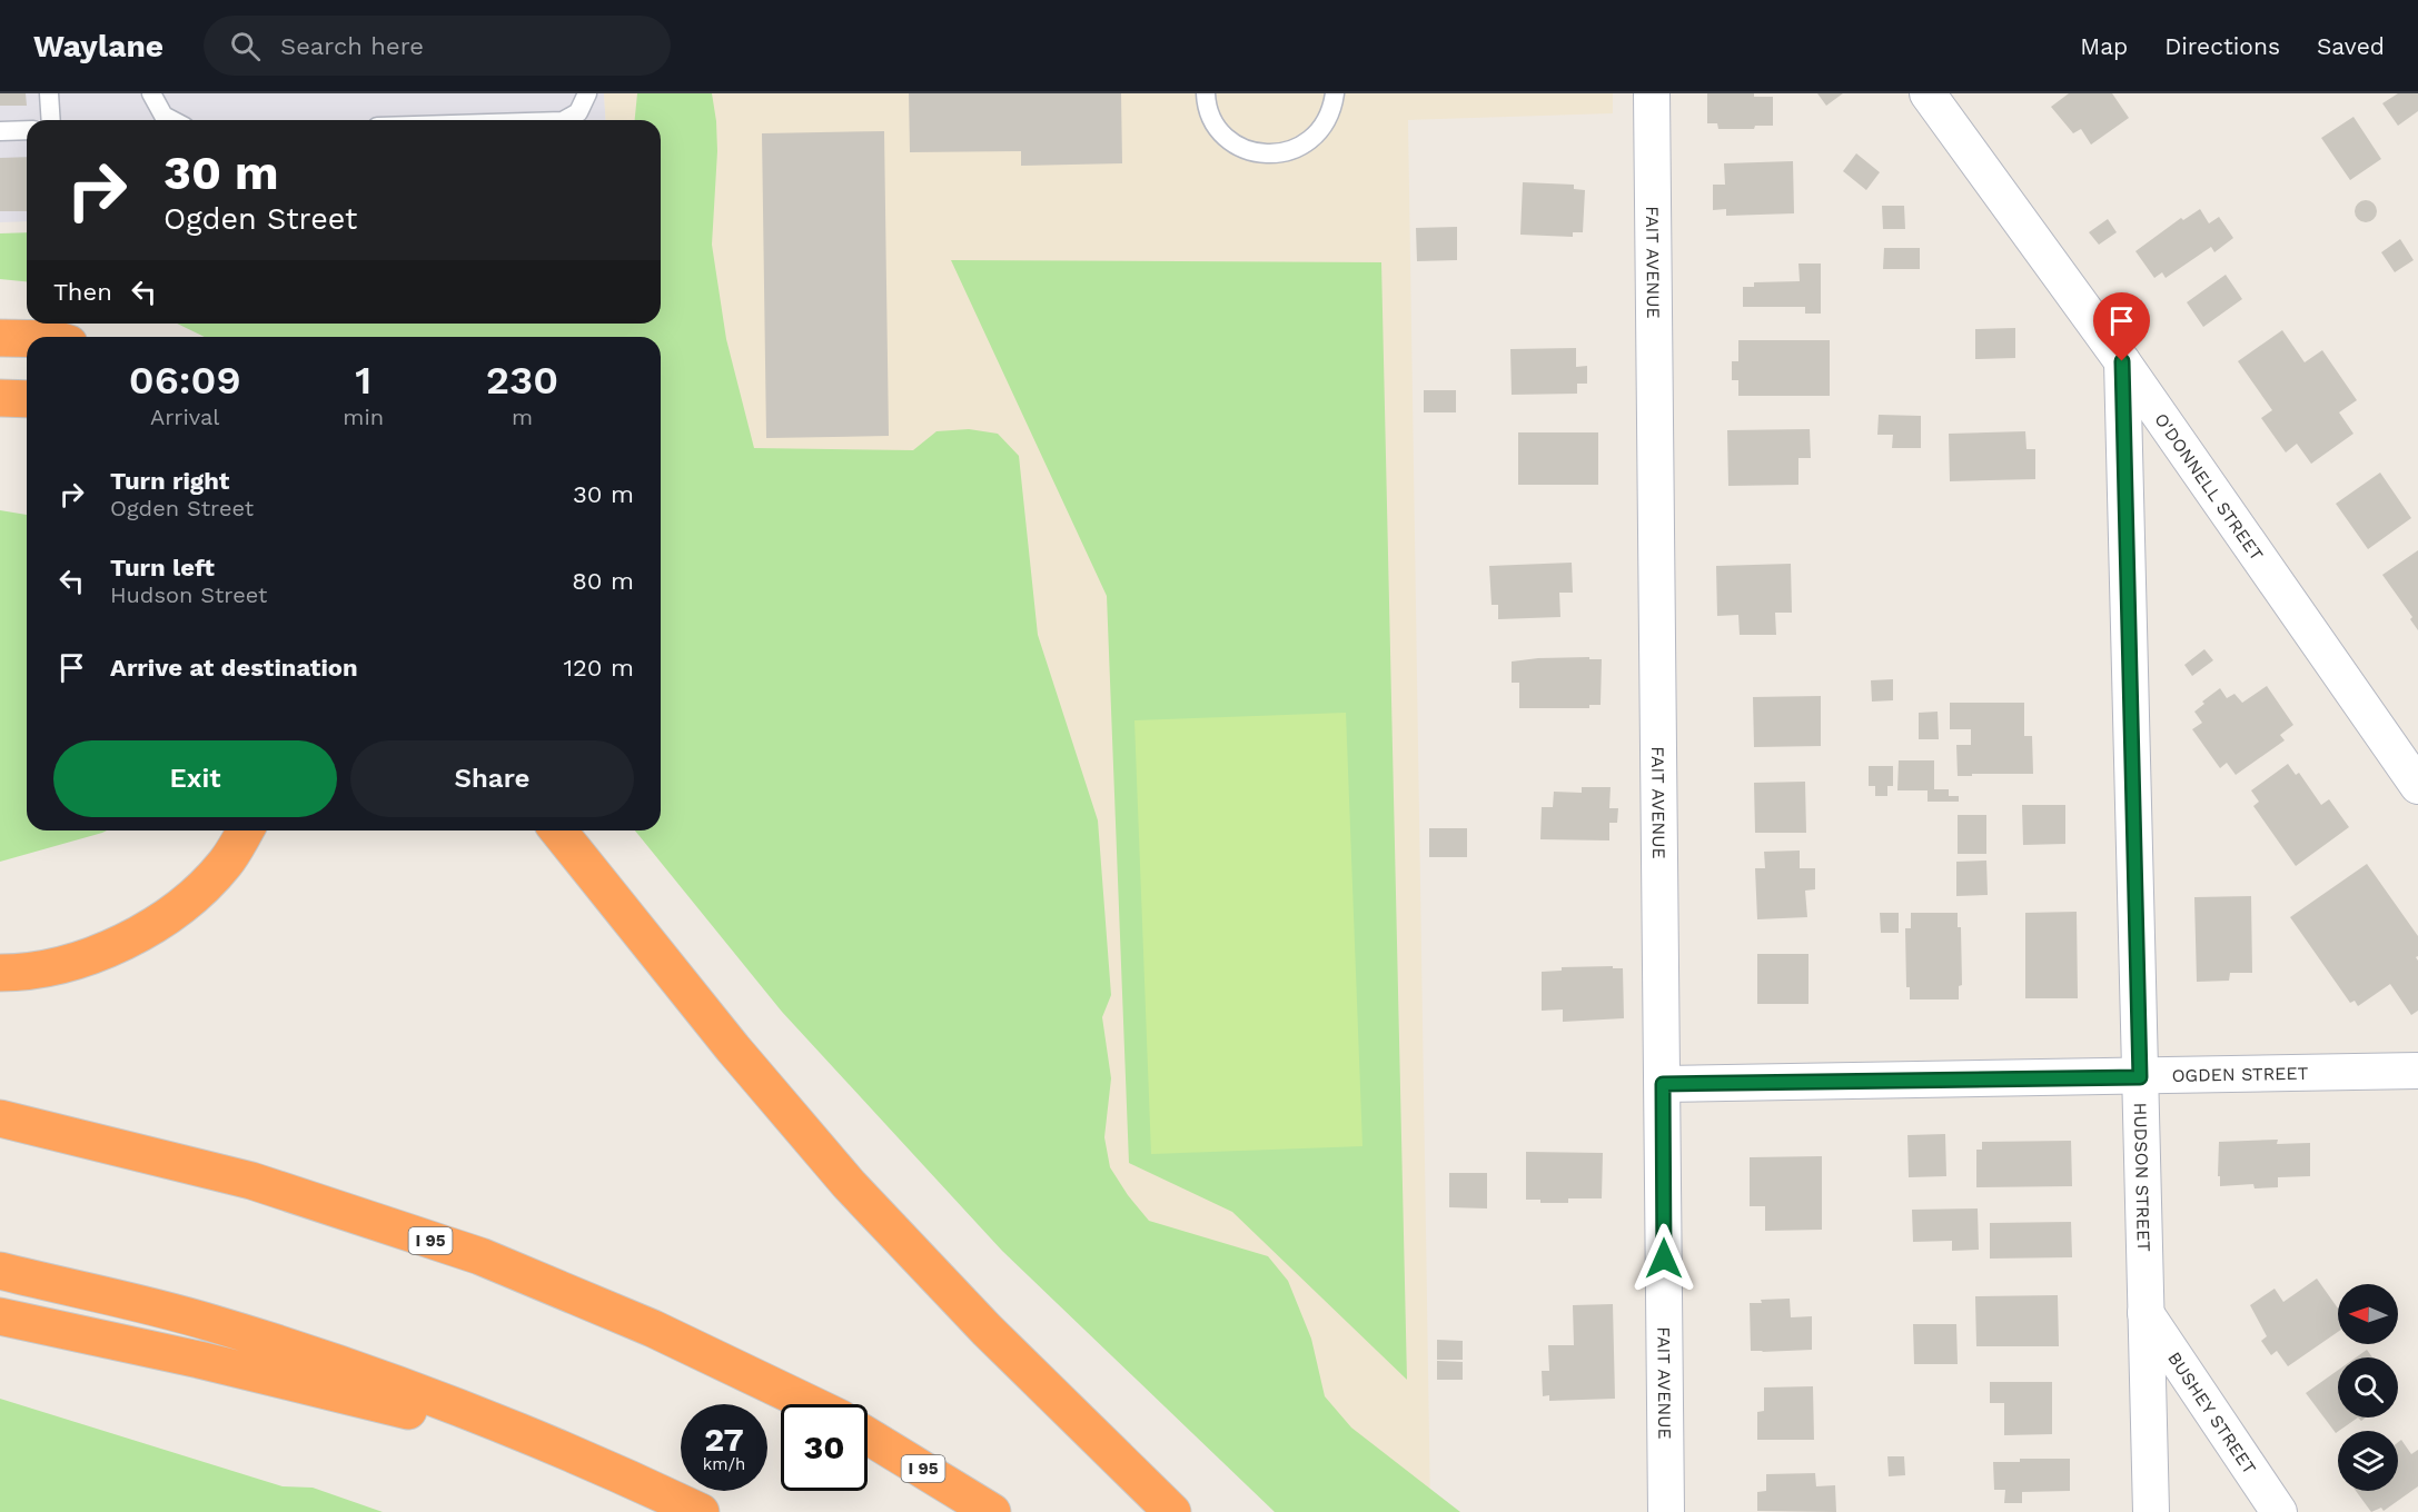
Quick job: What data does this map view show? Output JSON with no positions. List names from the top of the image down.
{
  "streets": {
    "highway": ["I 95"],
    "street": [
      "FAIT AVENUE",
      "O'DONNELL STREET",
      "OGDEN STREET",
      "HUDSON STREET",
      "BUSHEY STREET"
    ]
  },
  "crossings": [
    ["FAIT AVENUE", "OGDEN STREET"],
    ["O'DONNELL STREET", "HUDSON STREET"],
    ["OGDEN STREET", "HUDSON STREET"],
    ["HUDSON STREET", "BUSHEY STREET"]
  ],
  "north": "left",
  "page": {
    "header": "Waylane",
    "search": "Search here",
    "nav": ["Map", "Directions", "Saved"],
    "turn": ["30 m", "Ogden Street"],
    "then": "Then",
    "eta": [
      "06:09",
      "Arrival",
      "1",
      "min",
      "230",
      "m"
    ],
    "list": [
      {
        "name": "Turn right",
        "note": "Ogden Street",
        "value": "30 m"
      },
      {
        "name": "Turn left",
        "note": "Hudson Street",
        "value": "80 m"
      },
      {
        "name": "Arrive at destination",
        "value": "120 m"
      }
    ],
    "buttons": ["Exit", "Share"],
    "speed": "27 km/h",
    "limit": "30"
  }
}
